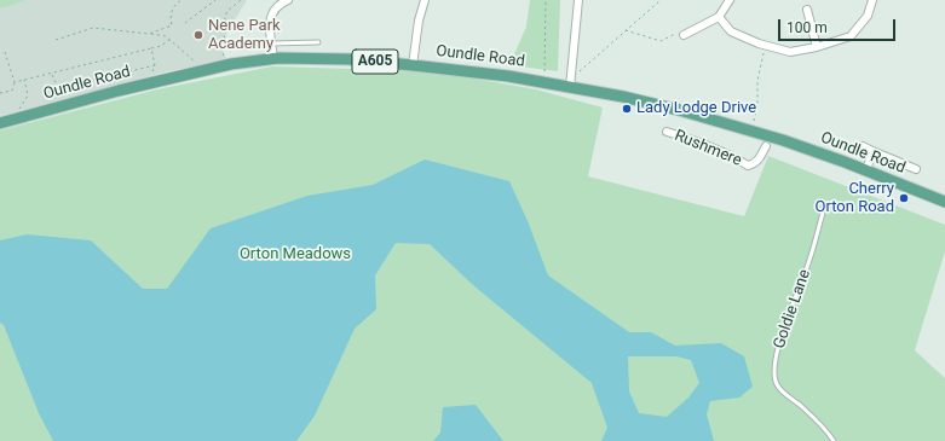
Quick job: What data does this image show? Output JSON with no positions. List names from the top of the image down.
{
  "streets": {
    "main road": ["Oundle Road", "A605"],
    "street": ["Rushmere"],
    "lane": ["Goldie Lane"]
  },
  "parks": ["Orton Meadows"],
  "places": ["Nene Park Academy", "Lady Lodge Drive", "Cherry Orton Road"],
  "scale_bar": "100 m"
}
